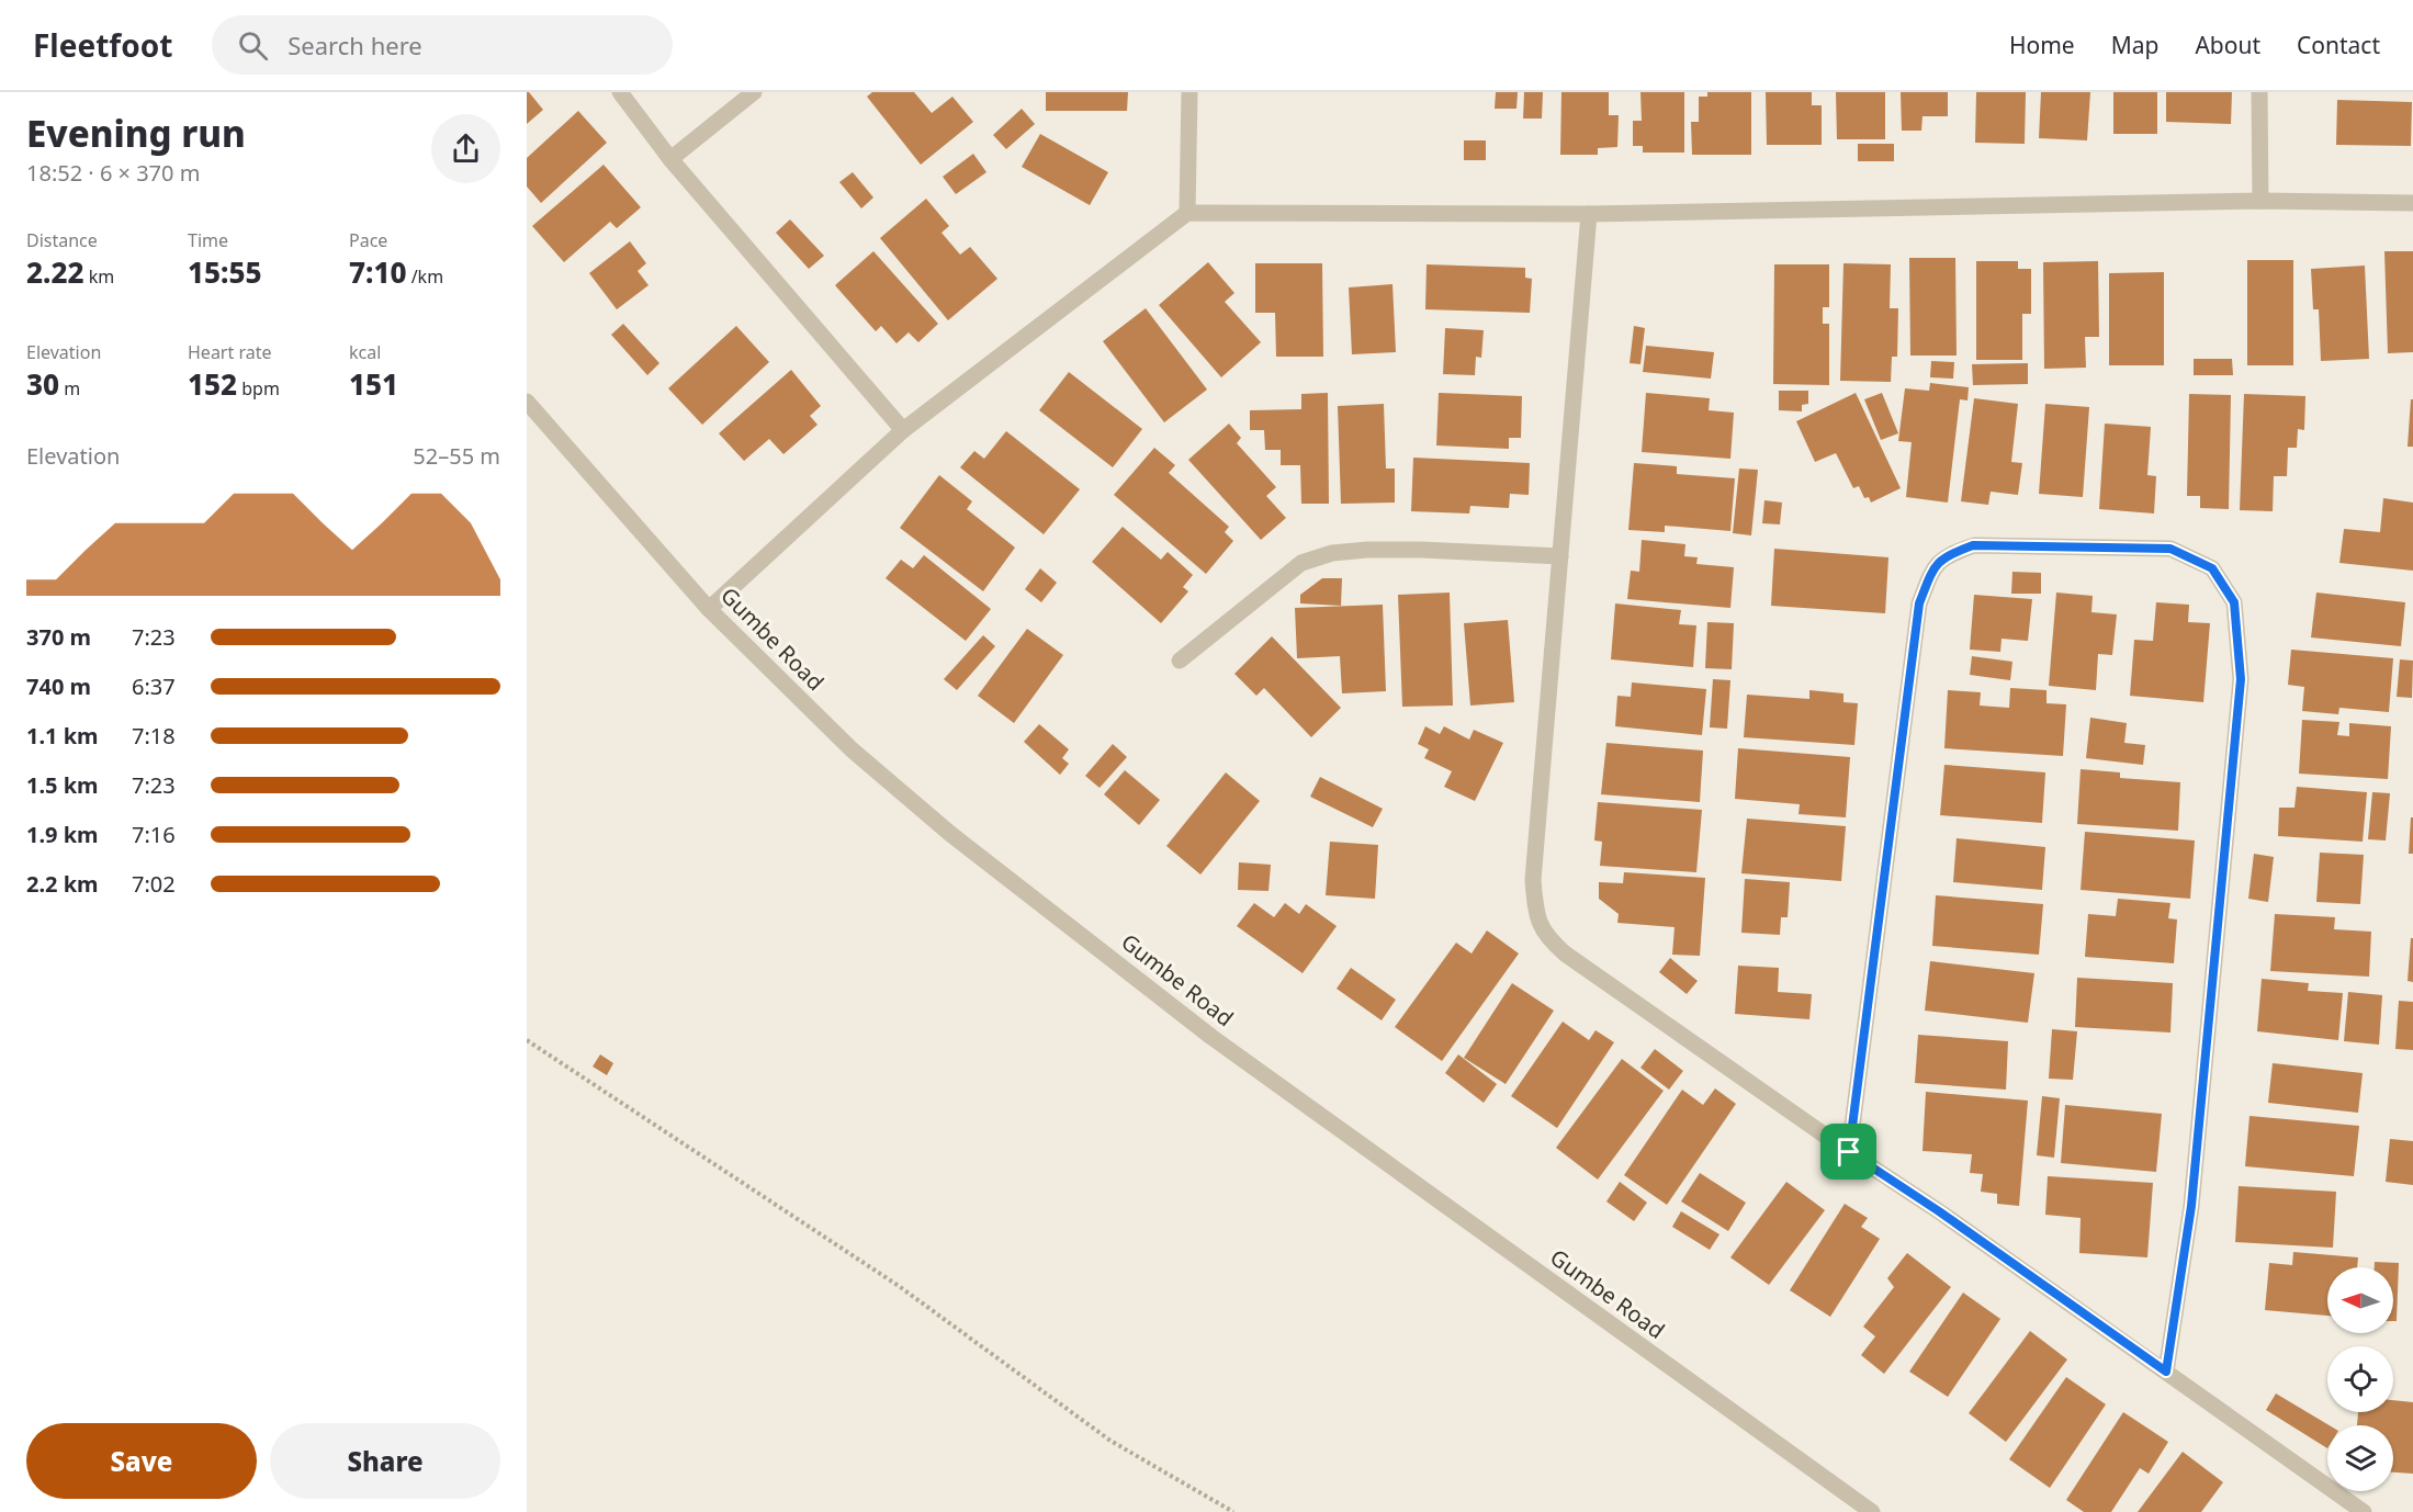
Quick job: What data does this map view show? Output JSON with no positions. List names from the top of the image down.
{
  "streets": {
    "street": ["Gumbe Road"]
  },
  "north": "left",
  "page": {
    "header": "Fleetfoot",
    "search": "Search here",
    "nav": [
      "Home",
      "Map",
      "About",
      "Contact"
    ],
    "heading": ["Evening run", "18:52 · 6 × 370 m"],
    "stats": [
      ["Distance", "2.22 km"],
      ["Time", "15:55"],
      ["Pace", "7:10 /km"],
      ["Elevation", "30 m"],
      ["Heart rate", "152 bpm"],
      ["kcal", "151"]
    ],
    "chart": ["Elevation", "52–55 m"],
    "list": [
      {
        "name": "370 m",
        "note": "7:23"
      },
      {
        "name": "740 m",
        "note": "6:37"
      },
      {
        "name": "1.1 km",
        "note": "7:18"
      },
      {
        "name": "1.5 km",
        "note": "7:23"
      },
      {
        "name": "1.9 km",
        "note": "7:16"
      },
      {
        "name": "2.2 km",
        "note": "7:02"
      }
    ],
    "buttons": ["Save", "Share"]
  }
}
